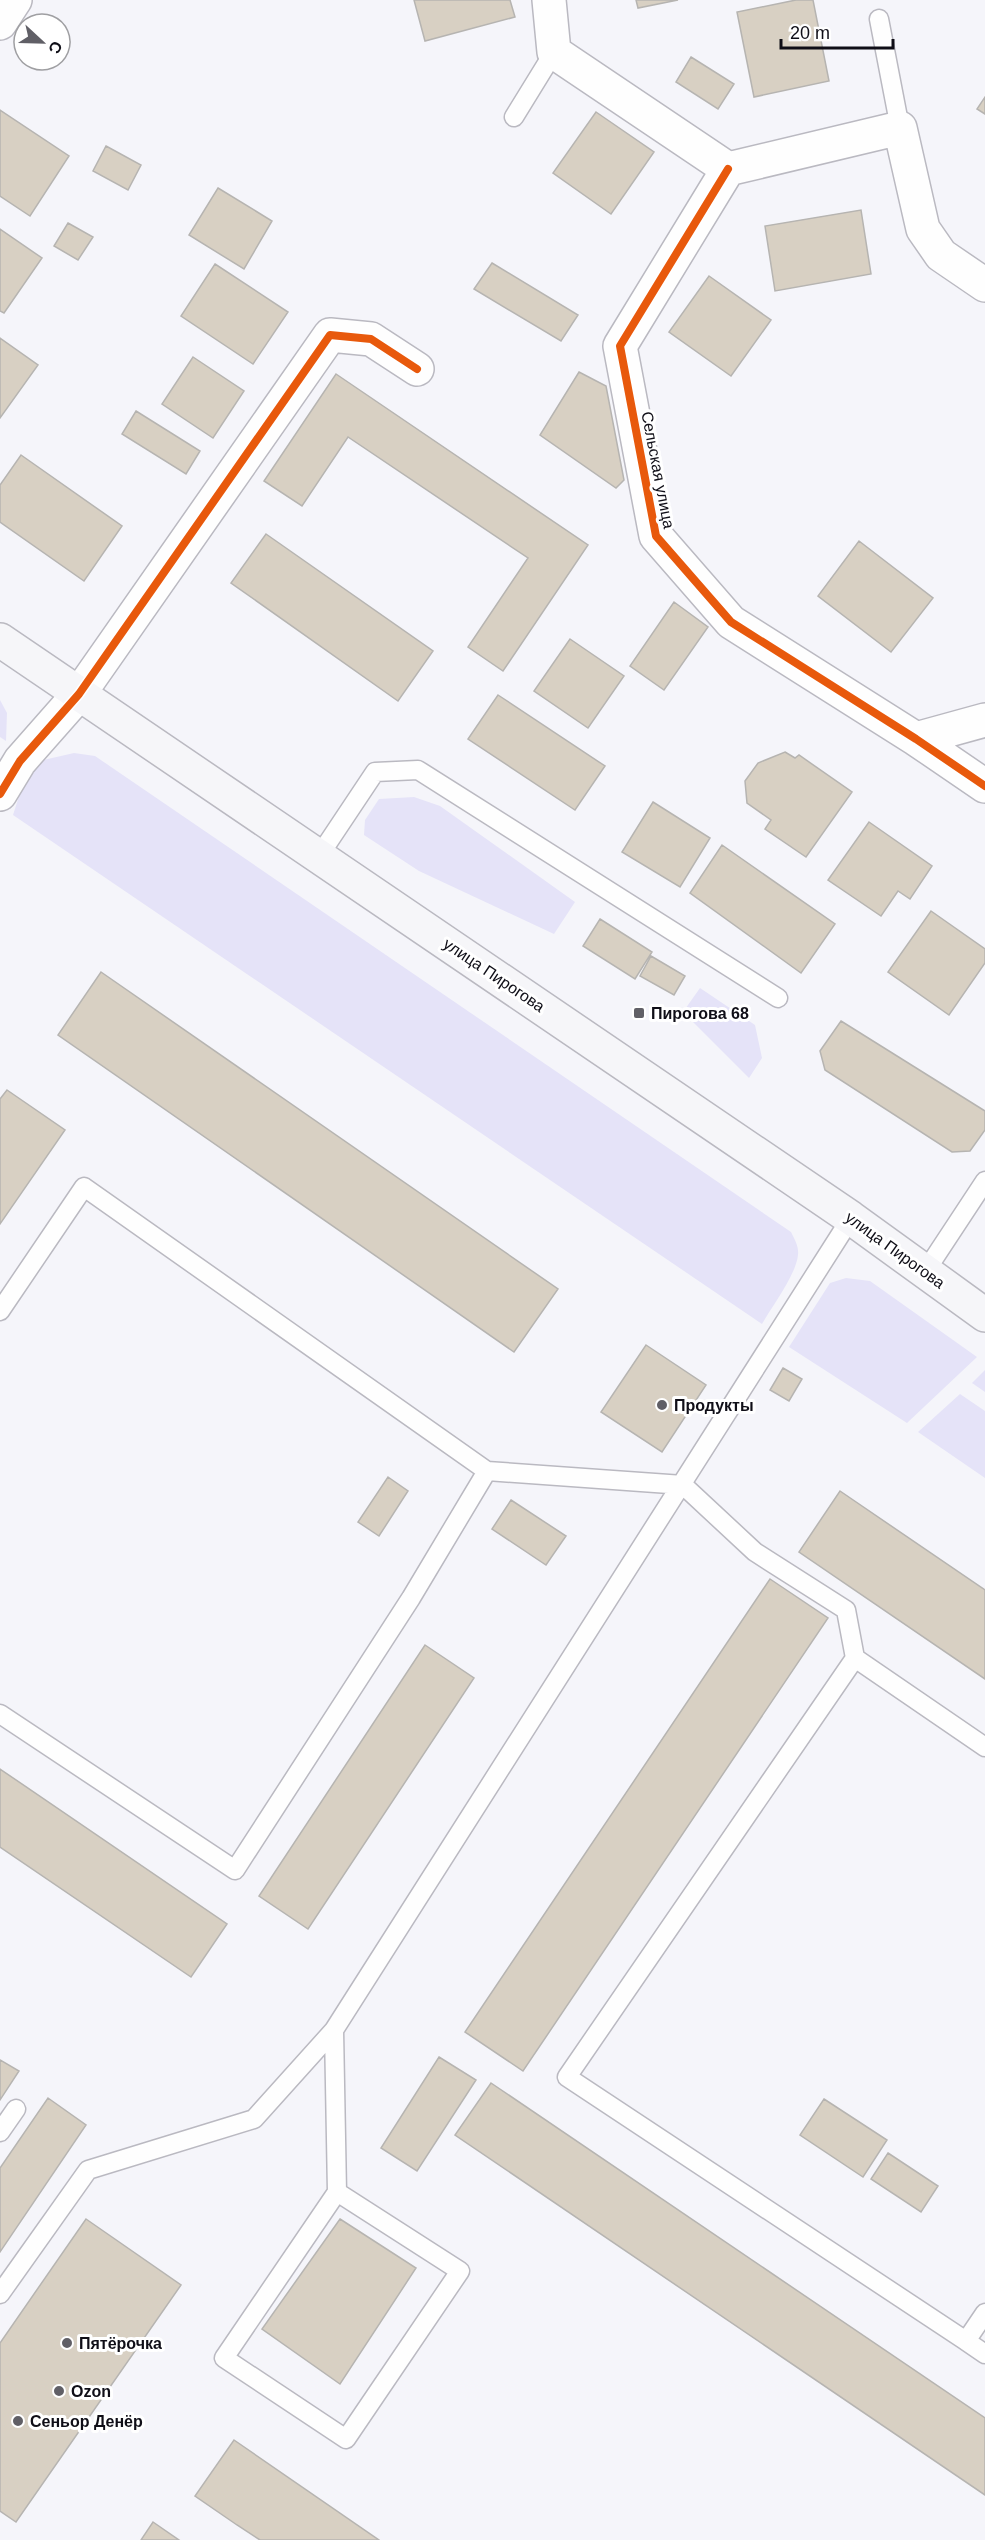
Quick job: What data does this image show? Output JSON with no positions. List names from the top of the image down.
{
  "streets": {
    "main road": ["улица Пирогова"],
    "street": ["Сельская улица"]
  },
  "places": {
    "transit": ["Пирогова 68"],
    "other": [
      "Продукты",
      "Пятёрочка",
      "Ozon",
      "Сеньор Денёр"
    ]
  },
  "scale_bar": "20 m",
  "north": "right"
}
